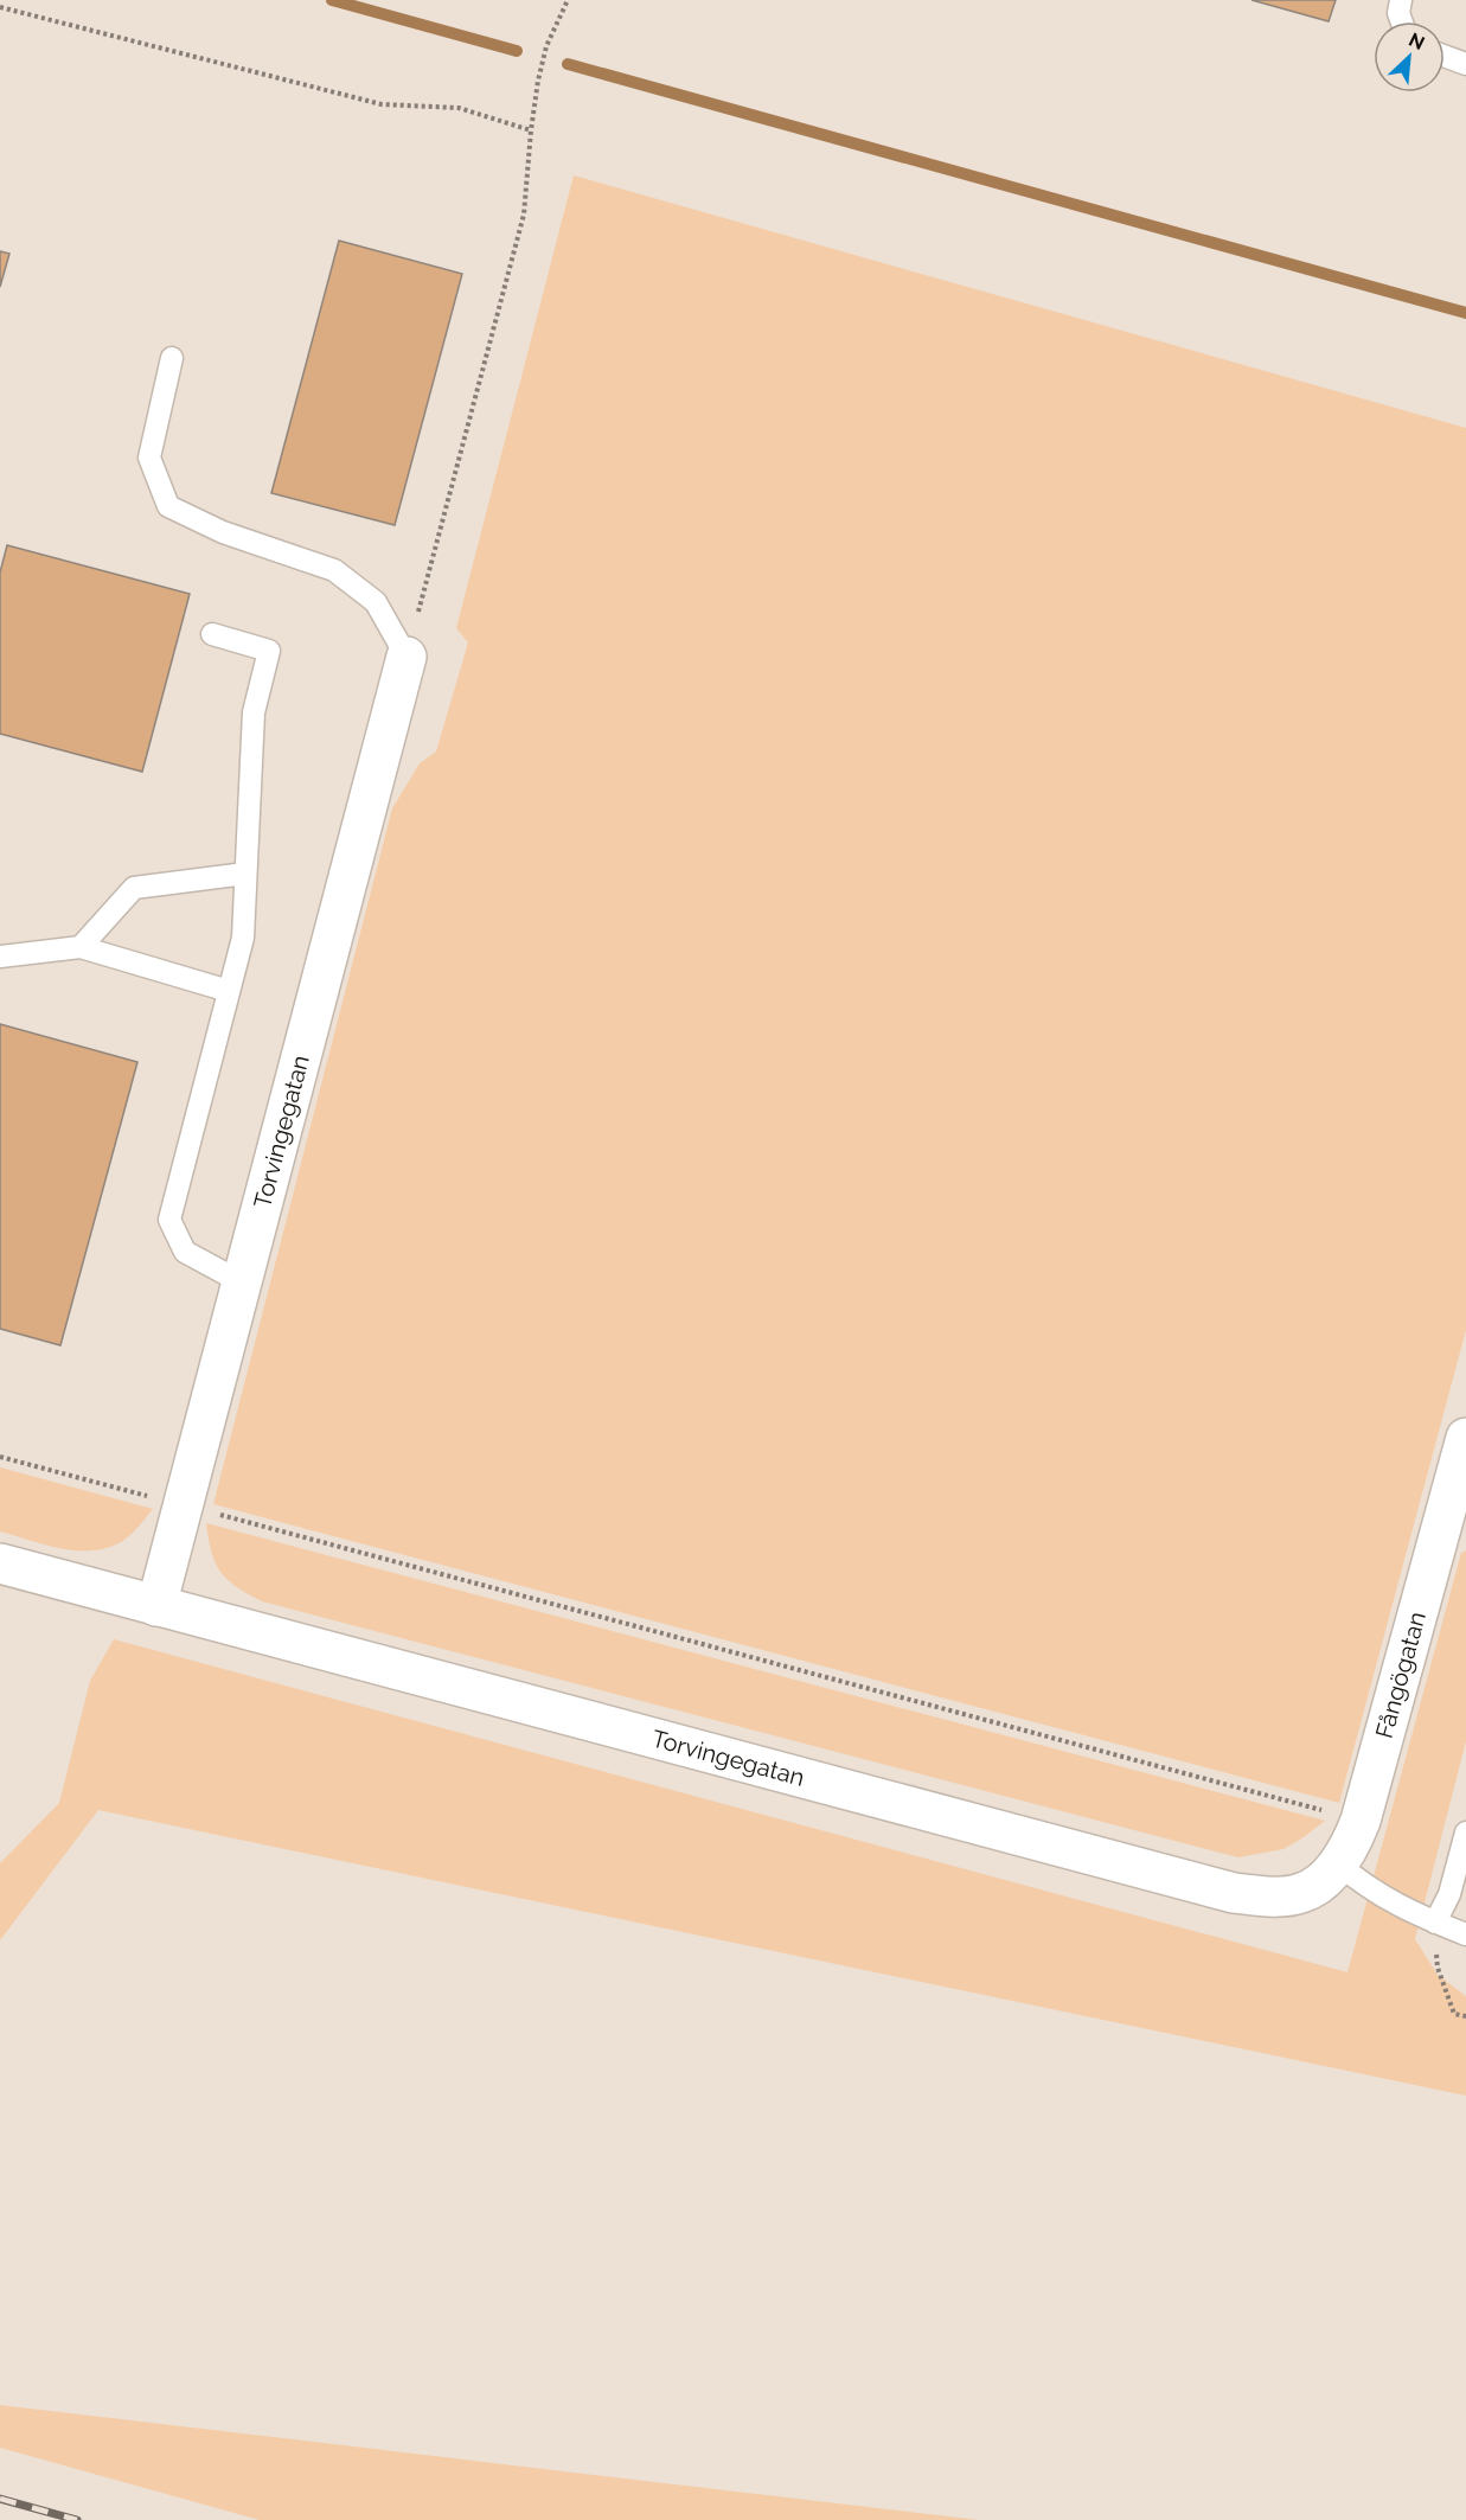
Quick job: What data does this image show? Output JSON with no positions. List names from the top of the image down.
{
  "streets": {
    "street": ["Torvingegatan", "Fångögatan"]
  },
  "crossings": [
    ["Torvingegatan", "Fångögatan"]
  ],
  "north": "top right"
}
